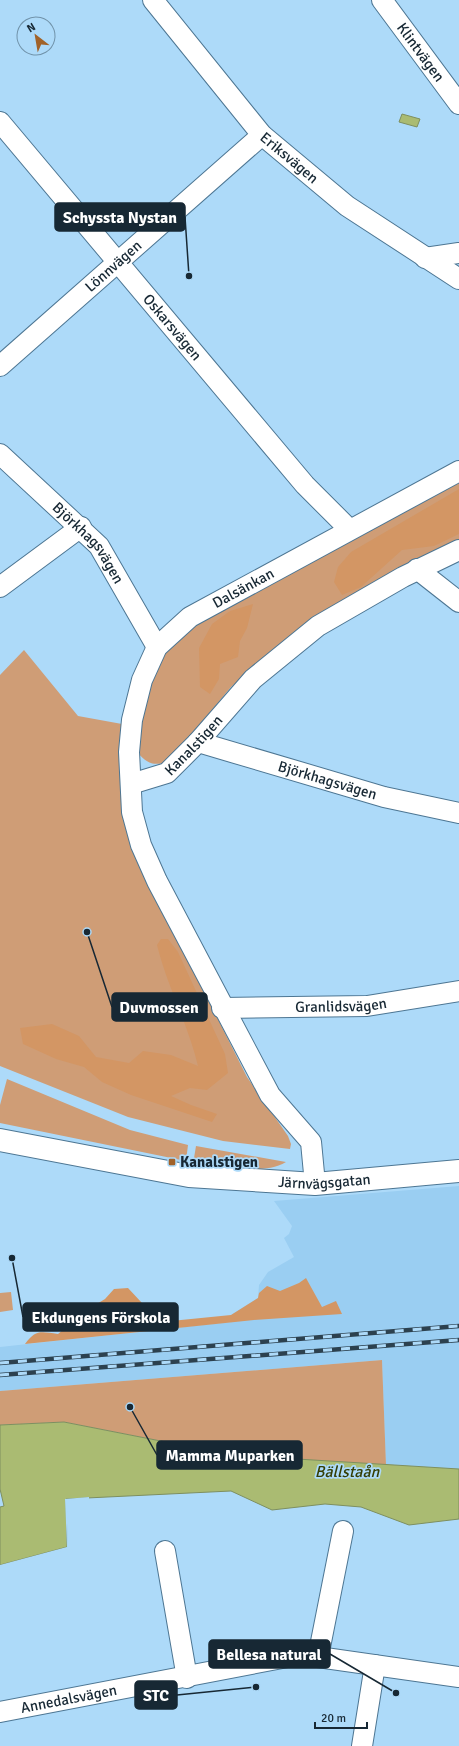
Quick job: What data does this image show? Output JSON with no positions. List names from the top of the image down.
{
  "streets": {
    "street": [
      "Klintvägen",
      "Eriksvägen",
      "Lönnvägen",
      "Oskarsvägen",
      "Björkhagsvägen",
      "Dalsänkan",
      "Kanalstigen",
      "Granlidsvägen",
      "Järnvägsgatan",
      "Annedalsvägen"
    ]
  },
  "crossings": [
    ["Eriksvägen", "Lönnvägen"],
    ["Lönnvägen", "Oskarsvägen"],
    ["Oskarsvägen", "Dalsänkan"],
    ["Björkhagsvägen", "Dalsänkan"],
    ["Björkhagsvägen", "Kanalstigen"],
    ["Dalsänkan", "Kanalstigen"]
  ],
  "water": ["Bällstaån"],
  "places": {
    "other": [
      "Schyssta Nystan",
      "Duvmossen",
      "Ekdungens Förskola",
      "Mamma Muparken",
      "STC",
      "Bellesa natural"
    ],
    "transit": ["Kanalstigen"]
  },
  "scale_bar": "20 m",
  "north": "top left"
}
